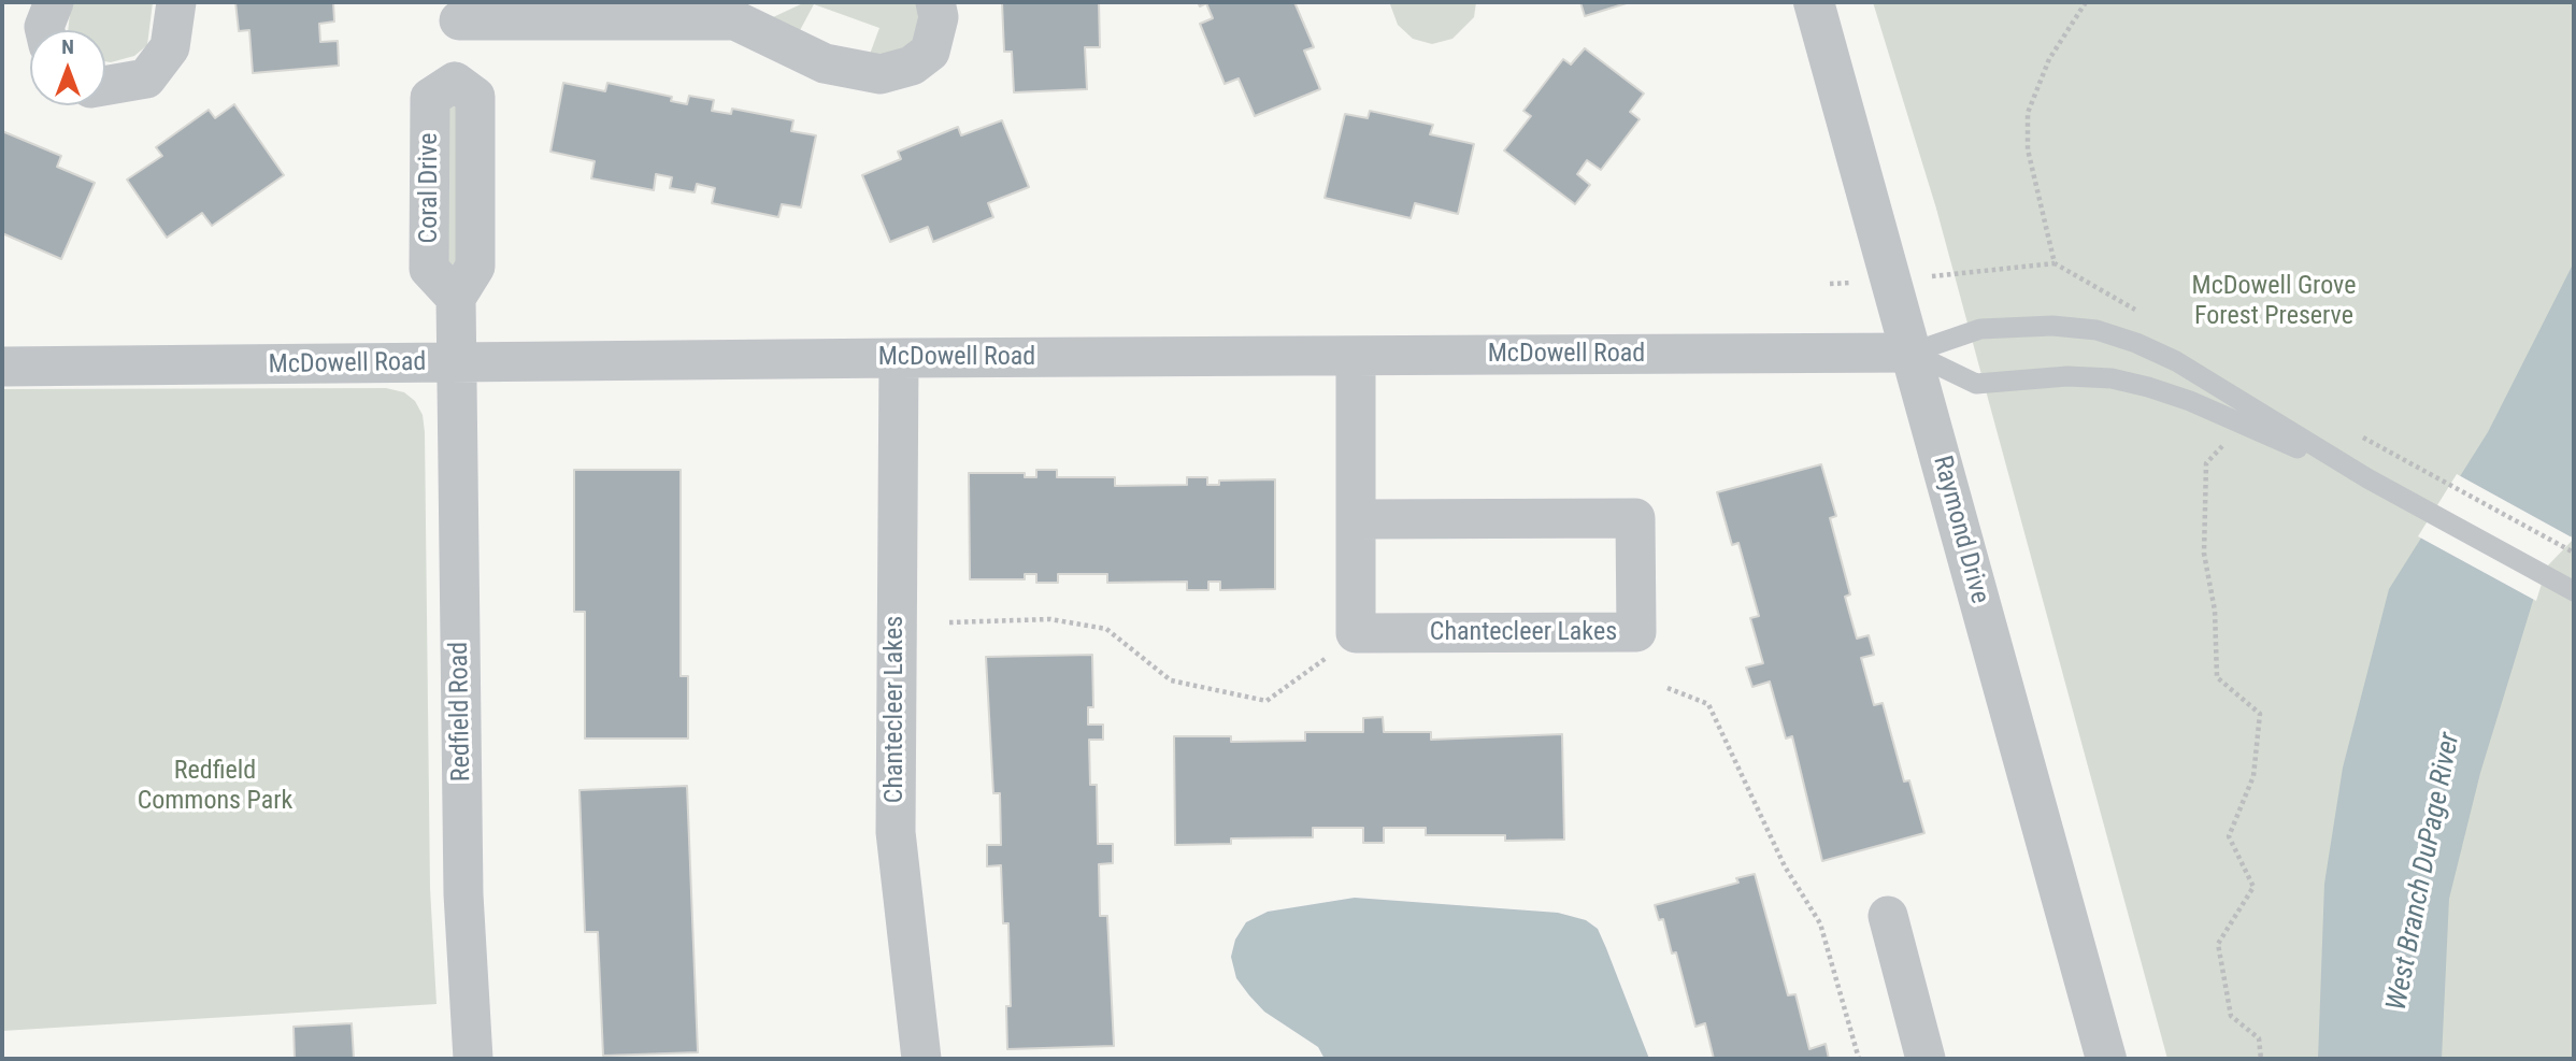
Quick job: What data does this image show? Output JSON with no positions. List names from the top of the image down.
{
  "streets": {
    "street": [
      "Coral Drive",
      "McDowell Road",
      "Raymond Drive",
      "Chantecleer Lakes",
      "Redfield Road"
    ]
  },
  "crossings": [
    ["Coral Drive", "McDowell Road"],
    ["Coral Drive", "Redfield Road"],
    ["McDowell Road", "Raymond Drive"],
    ["McDowell Road", "Chantecleer Lakes"],
    ["McDowell Road", "Redfield Road"]
  ],
  "water": ["West Branch DuPage River"],
  "parks": ["McDowell Grove Forest Preserve", "Redfield Commons Park"],
  "north": "top"
}
